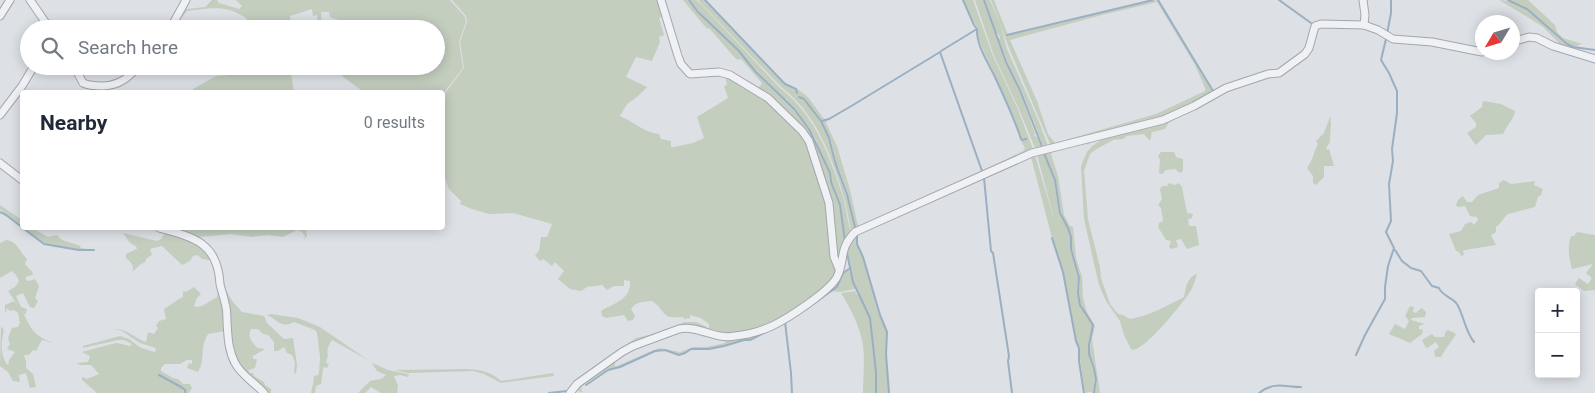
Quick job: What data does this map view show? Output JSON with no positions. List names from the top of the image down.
{
  "north": "bottom left",
  "page": {
    "search": "Search here",
    "heading": ["Nearby", "0 results"],
    "map_buttons": ["+", "−"]
  }
}
